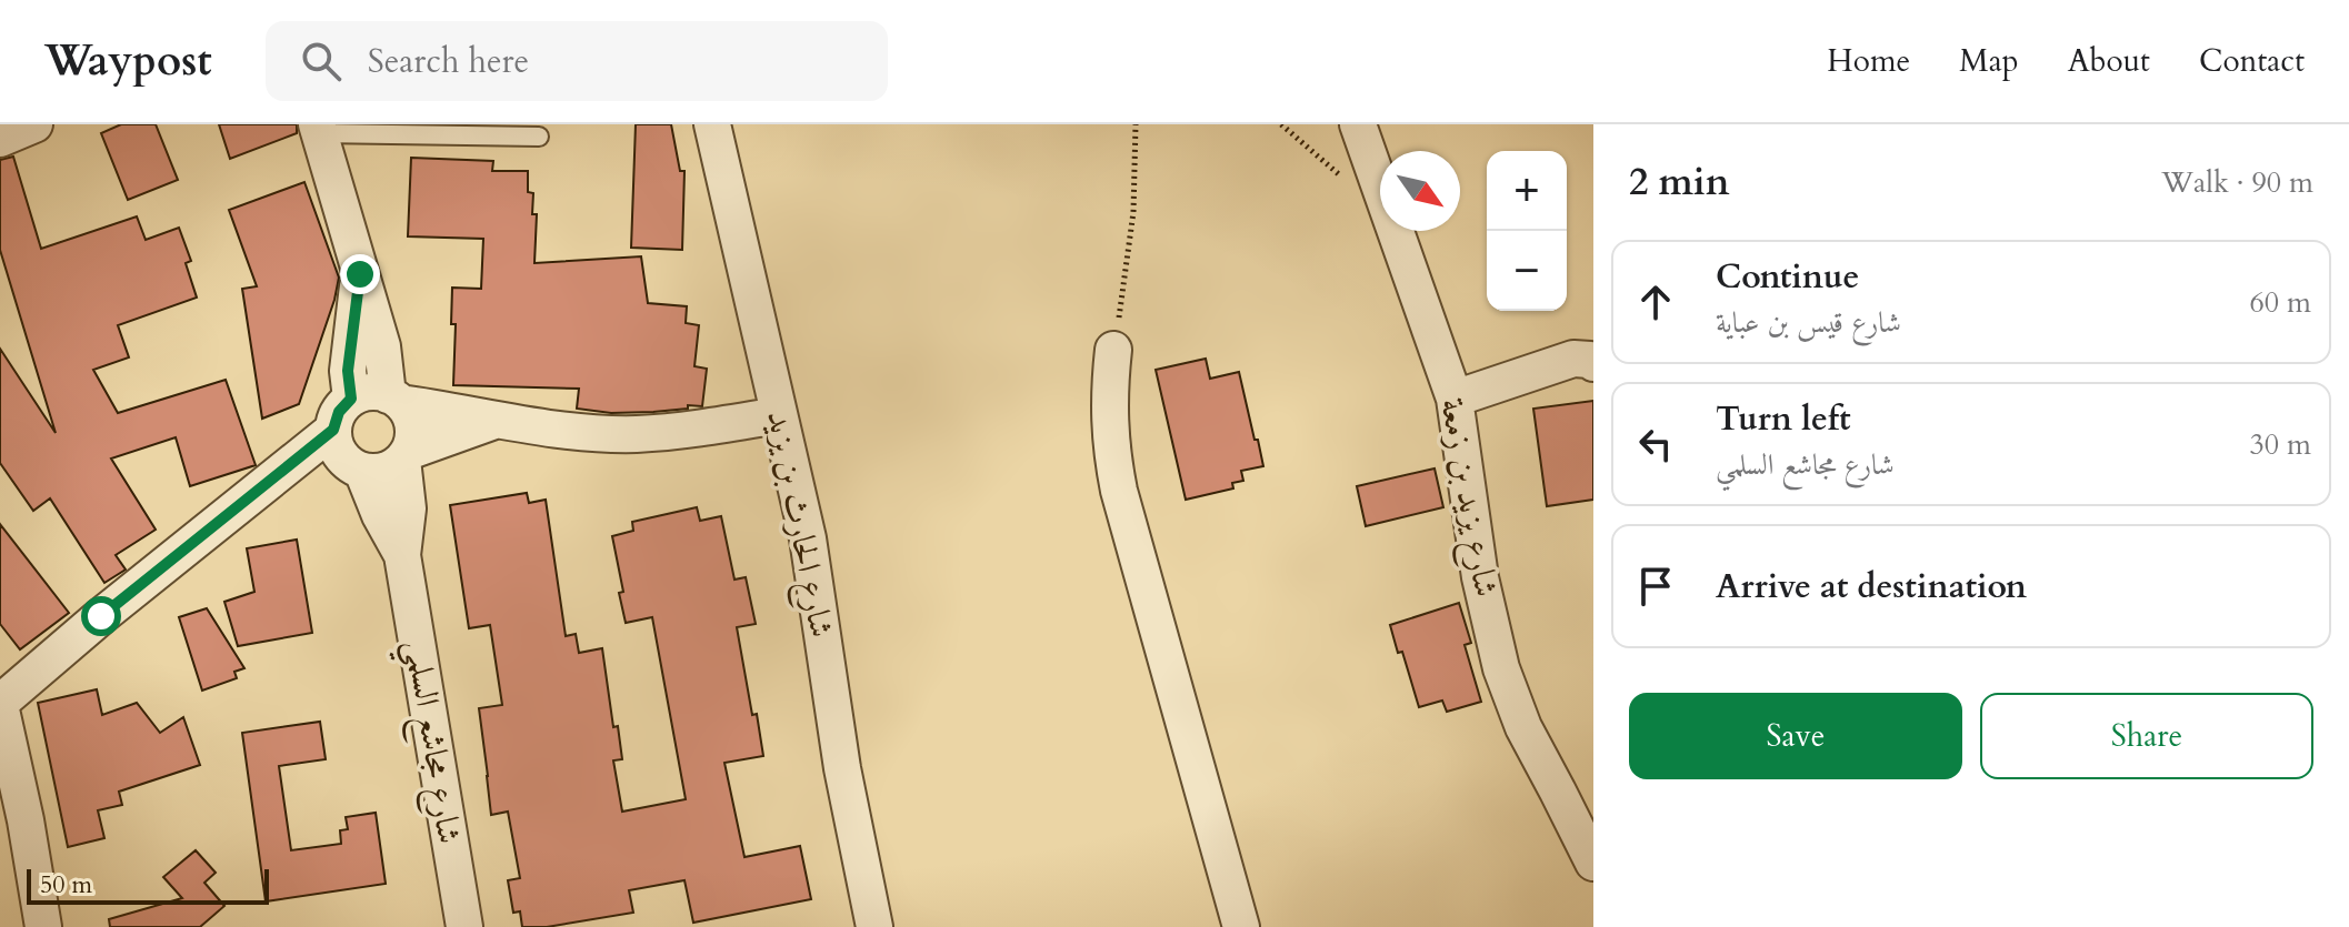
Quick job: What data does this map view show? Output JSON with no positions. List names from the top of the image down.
{
  "streets": {
    "street": ["شارع يزيد بن زمعة", "شارع الحارث بن يزيد", "شارع مجاشع السلمي"]
  },
  "scale_bar": "50 m",
  "north": "bottom right",
  "page": {
    "header": "Waypost",
    "search": "Search here",
    "nav": [
      "Home",
      "Map",
      "About",
      "Contact"
    ],
    "heading": ["2 min", "Walk · 90 m"],
    "map_buttons": ["+", "−"],
    "list": [
      ["Continue", "شارع قيس بن عباية", "60 m"],
      ["Turn left", "شارع مجاشع السلمي", "30 m"],
      "Arrive at destination"
    ],
    "buttons": ["Save", "Share"],
    "scale": "50 m"
  }
}
